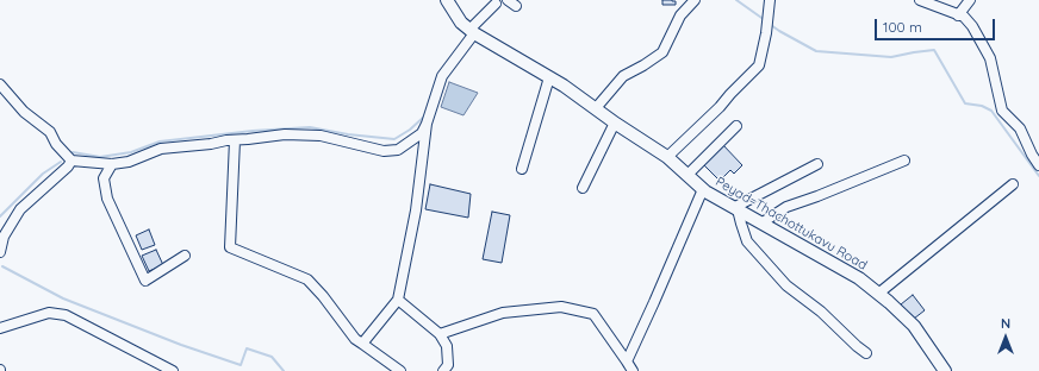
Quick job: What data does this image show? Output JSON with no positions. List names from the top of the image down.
{
  "streets": {
    "main road": ["Peyad=Thachottukavu Road"]
  },
  "scale_bar": "100 m",
  "north": "top"
}
